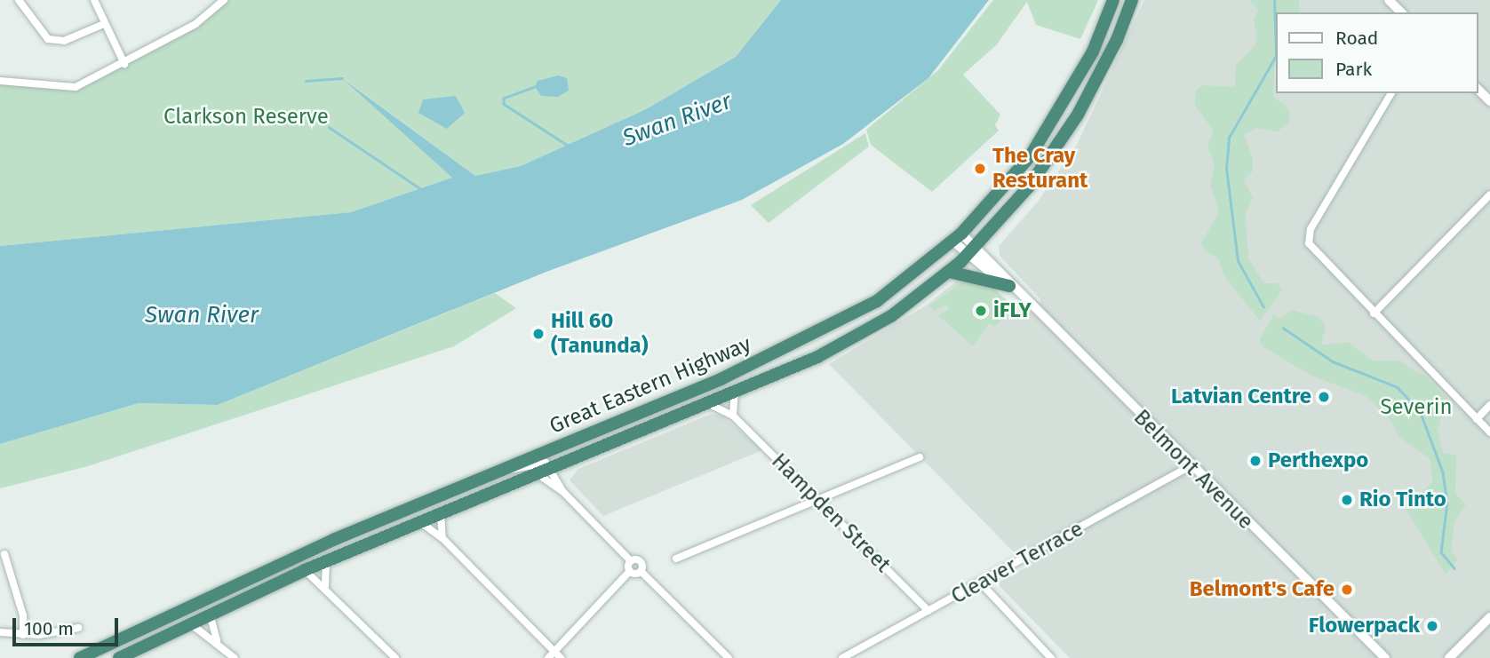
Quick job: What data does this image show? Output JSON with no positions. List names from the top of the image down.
{
  "streets": {
    "highway": ["Great Eastern Highway"],
    "main road": ["Belmont Avenue"],
    "street": ["Hampden Street", "Cleaver Terrace"]
  },
  "crossings": [
    ["Great Eastern Highway", "Belmont Avenue"],
    ["Great Eastern Highway", "Hampden Street"],
    ["Belmont Avenue", "Cleaver Terrace"],
    ["Hampden Street", "Cleaver Terrace"]
  ],
  "water": ["Swan River"],
  "parks": ["Clarkson Reserve", "Severin"],
  "places": [
    "The Cray Resturant",
    "iFLY",
    "Hill 60 (Tanunda)",
    "Latvian Centre",
    "Perthexpo",
    "Rio Tinto",
    "Belmont's Cafe",
    "Flowerpack"
  ],
  "legend": ["Road", "Park"],
  "scale_bar": "100 m"
}
